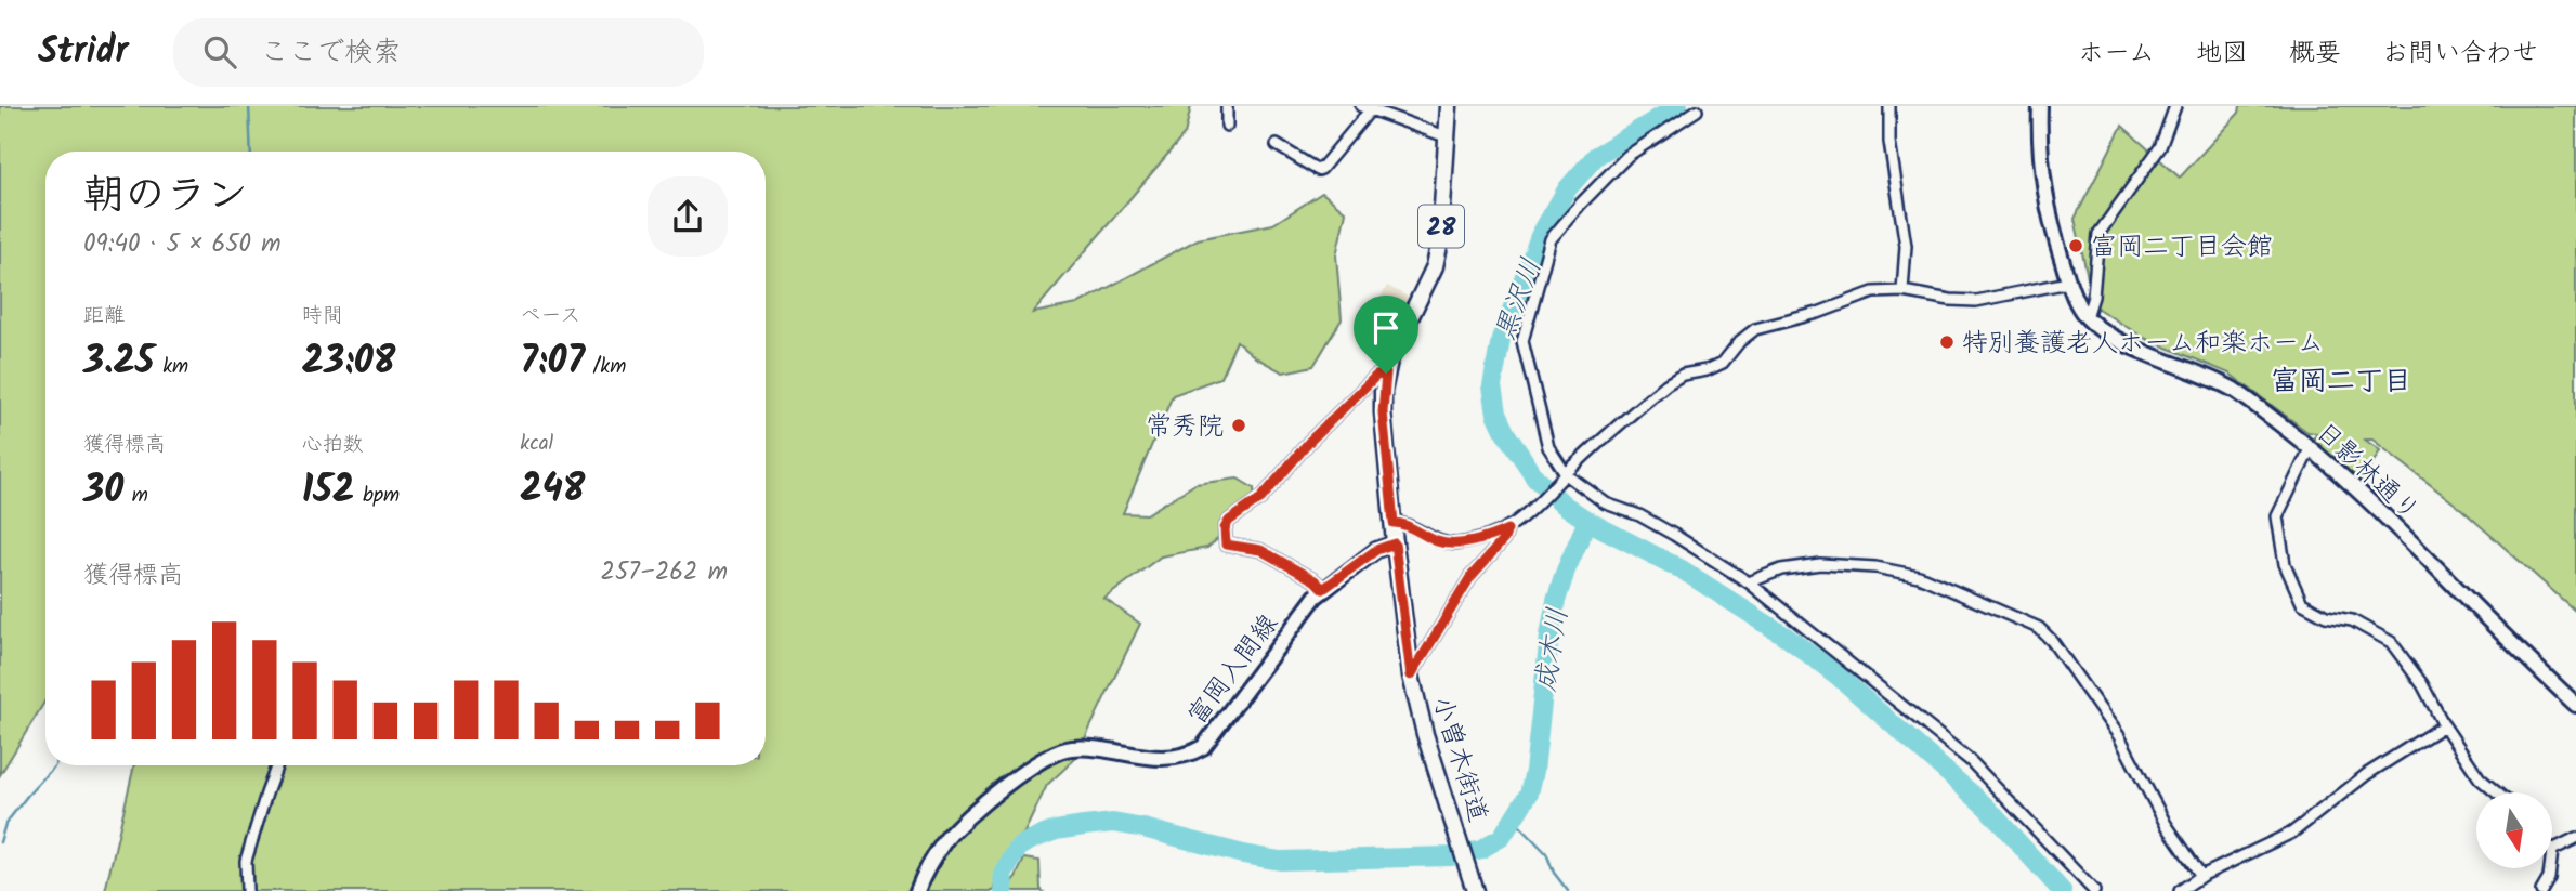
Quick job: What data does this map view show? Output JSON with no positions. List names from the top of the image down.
{
  "streets": {
    "main road": ["28", "小曽木街道"],
    "street": ["日影林通り", "富岡入間線"]
  },
  "crossings": [
    ["富岡入間線", "小曽木街道"]
  ],
  "districts": ["富岡二丁目"],
  "water": ["黒沢川", "成木川"],
  "places": ["富岡二丁目会館", "特別養護老人ホーム和楽ホーム", "常秀院"],
  "north": "bottom",
  "page": {
    "header": "Stridr",
    "search": "ここで検索",
    "nav": [
      "ホーム",
      "地図",
      "概要",
      "お問い合わせ"
    ],
    "heading": ["朝のラン", "09:40 · 5 × 650 m"],
    "stats": [
      ["距離", "3.25 km"],
      ["時間", "23:08"],
      ["ペース", "7:07 /km"],
      ["獲得標高", "30 m"],
      ["心拍数", "152 bpm"],
      ["kcal", "248"]
    ],
    "chart": ["獲得標高", "257–262 m"]
  }
}
